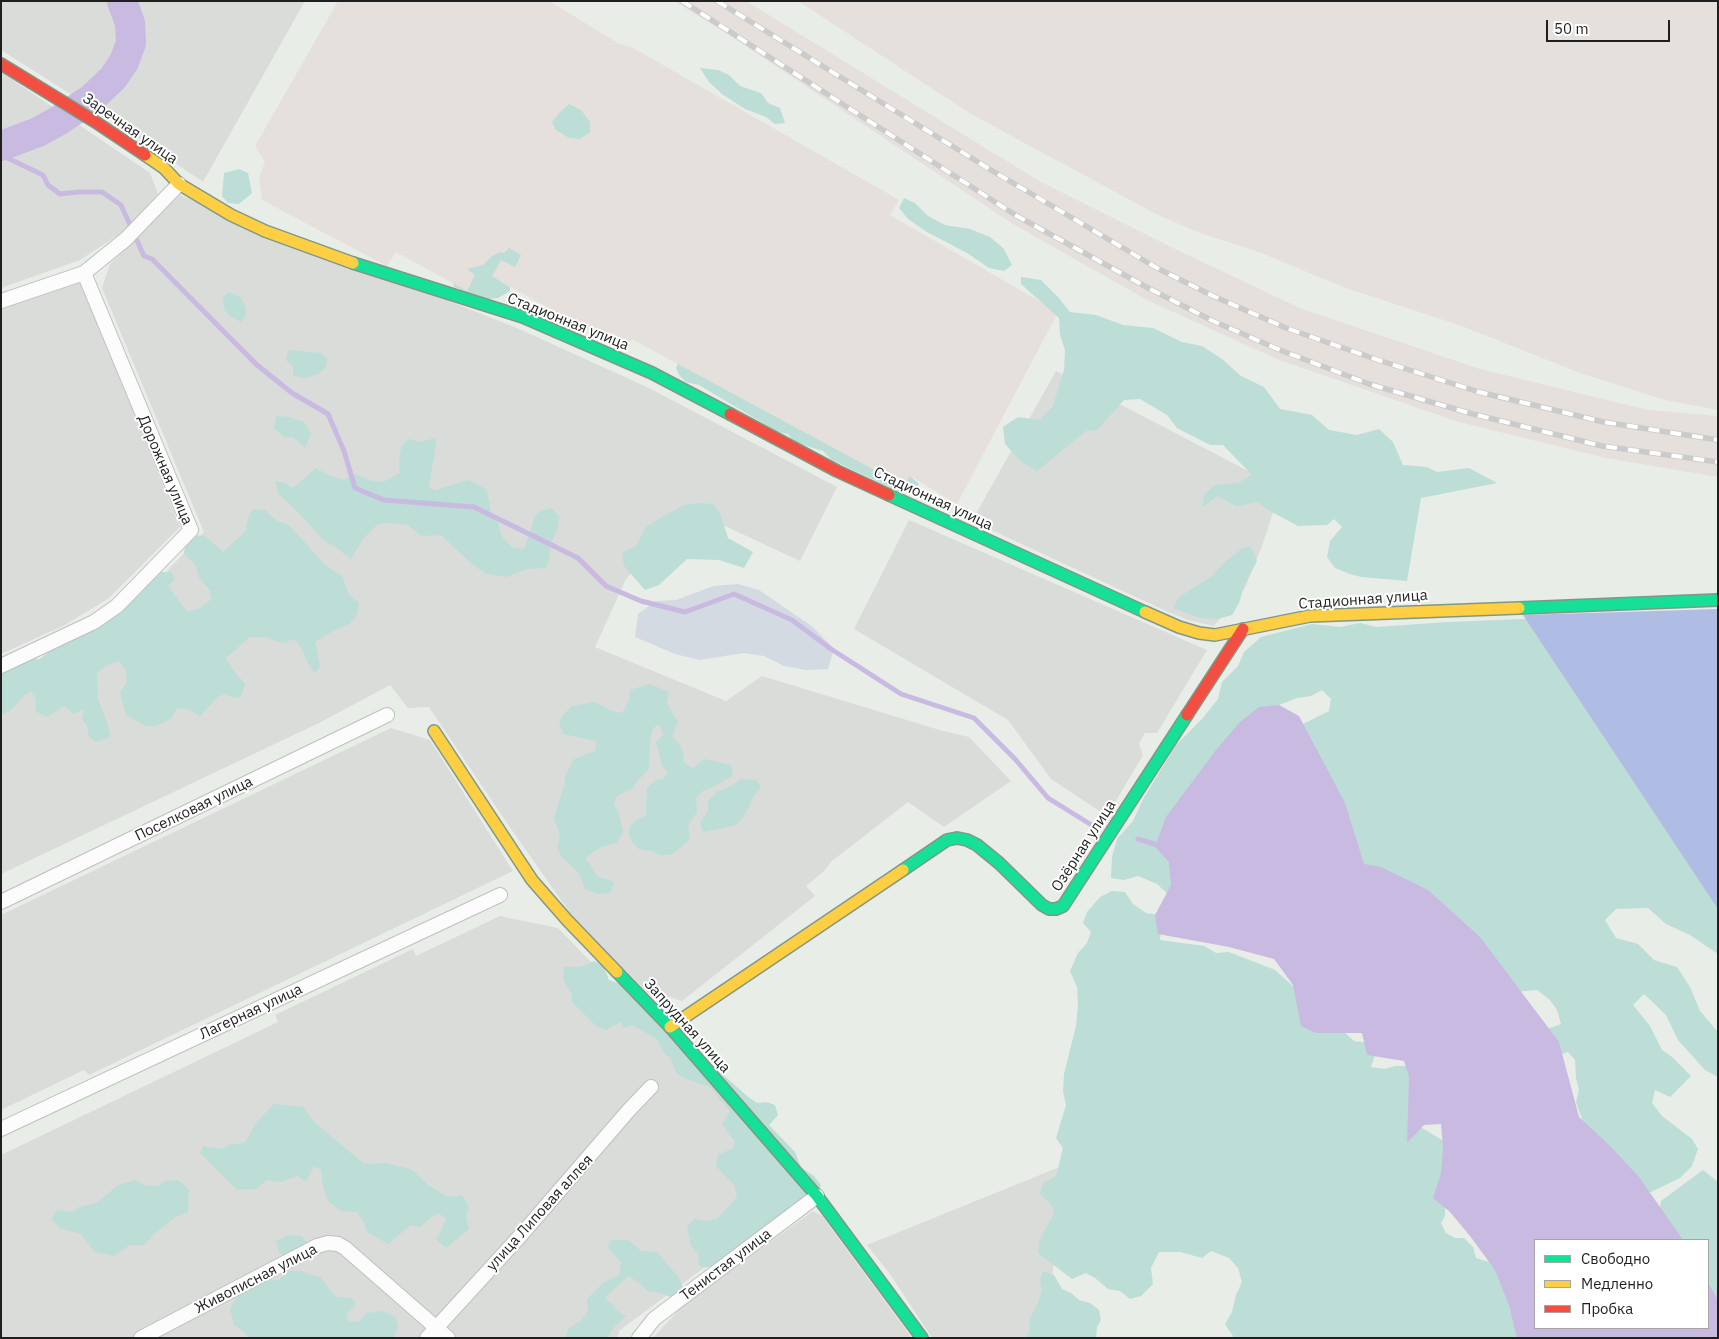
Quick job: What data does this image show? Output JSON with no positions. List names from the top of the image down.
{
  "streets": {
    "street": [
      "Заречная улица",
      "Стадионная улица",
      "Дорожная улица",
      "Поселковая улица",
      "Озёрная улица",
      "Лагерная улица",
      "Запрудная улица",
      "улица Липовая аллея",
      "Тенистая улица",
      "Живописная улица"
    ]
  },
  "crossings": [
    ["Заречная улица", "Стадионная улица"],
    ["Стадионная улица", "Озёрная улица"],
    ["Озёрная улица", "Запрудная улица"],
    ["Запрудная улица", "Тенистая улица"],
    ["улица Липовая аллея", "Живописная улица"]
  ],
  "legend": ["Свободно", "Медленно", "Пробка"],
  "scale_bar": "50 m"
}
